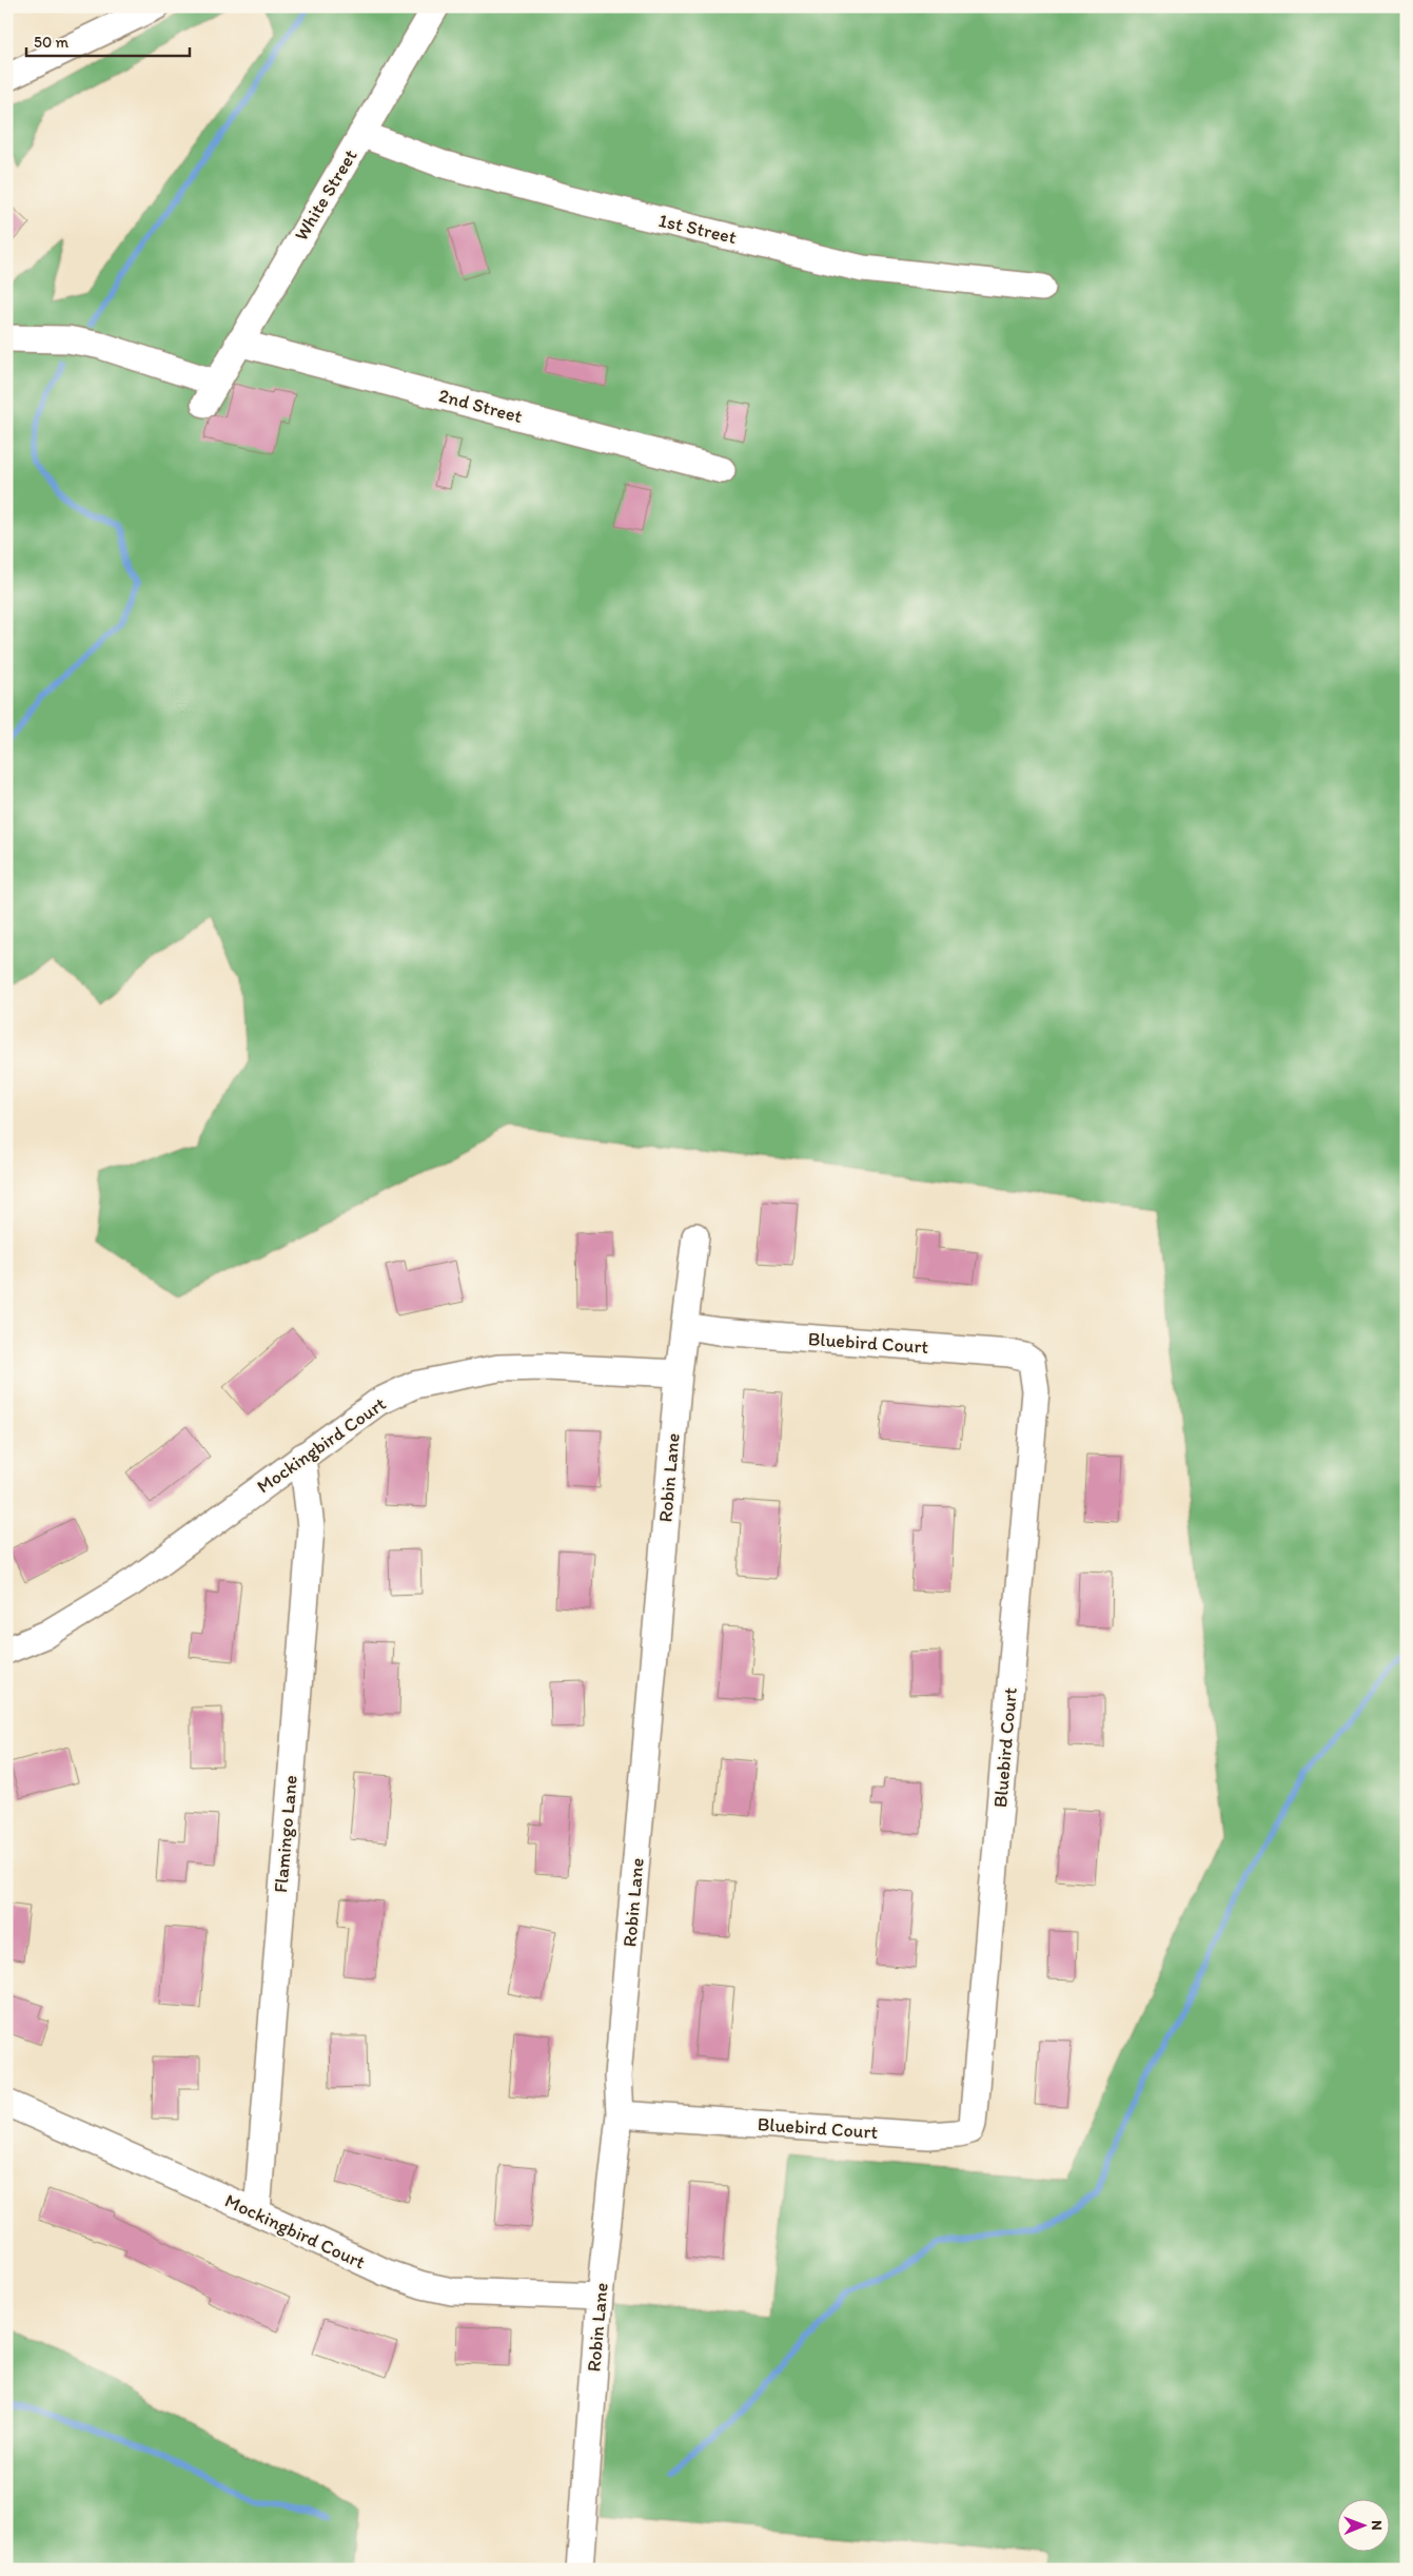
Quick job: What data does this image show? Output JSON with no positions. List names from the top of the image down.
{
  "streets": {
    "street": [
      "White Street",
      "1st Street",
      "2nd Street",
      "Bluebird Court",
      "Mockingbird Court",
      "Robin Lane",
      "Flamingo Lane"
    ]
  },
  "crossings": [
    ["White Street", "1st Street"],
    ["White Street", "2nd Street"],
    ["Bluebird Court", "Robin Lane"],
    ["Mockingbird Court", "Robin Lane"],
    ["Mockingbird Court", "Flamingo Lane"]
  ],
  "scale_bar": "50 m",
  "north": "right"
}
